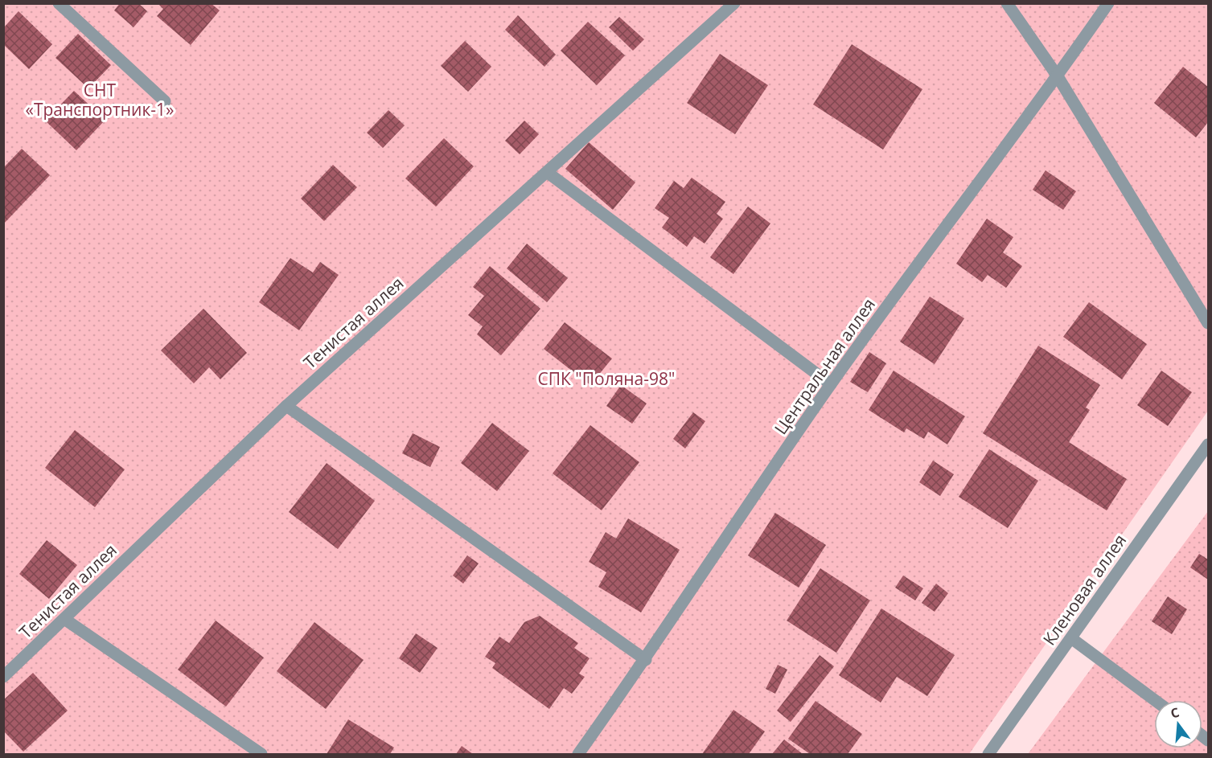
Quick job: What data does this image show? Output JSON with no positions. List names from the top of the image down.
{
  "streets": {
    "street": ["Тенистая аллея", "Центральная аллея", "Кленовая аллея"]
  },
  "parks": ["СНТ «Транспортник-1»", "СПК \"Поляна-98\""],
  "north": "top"
}
